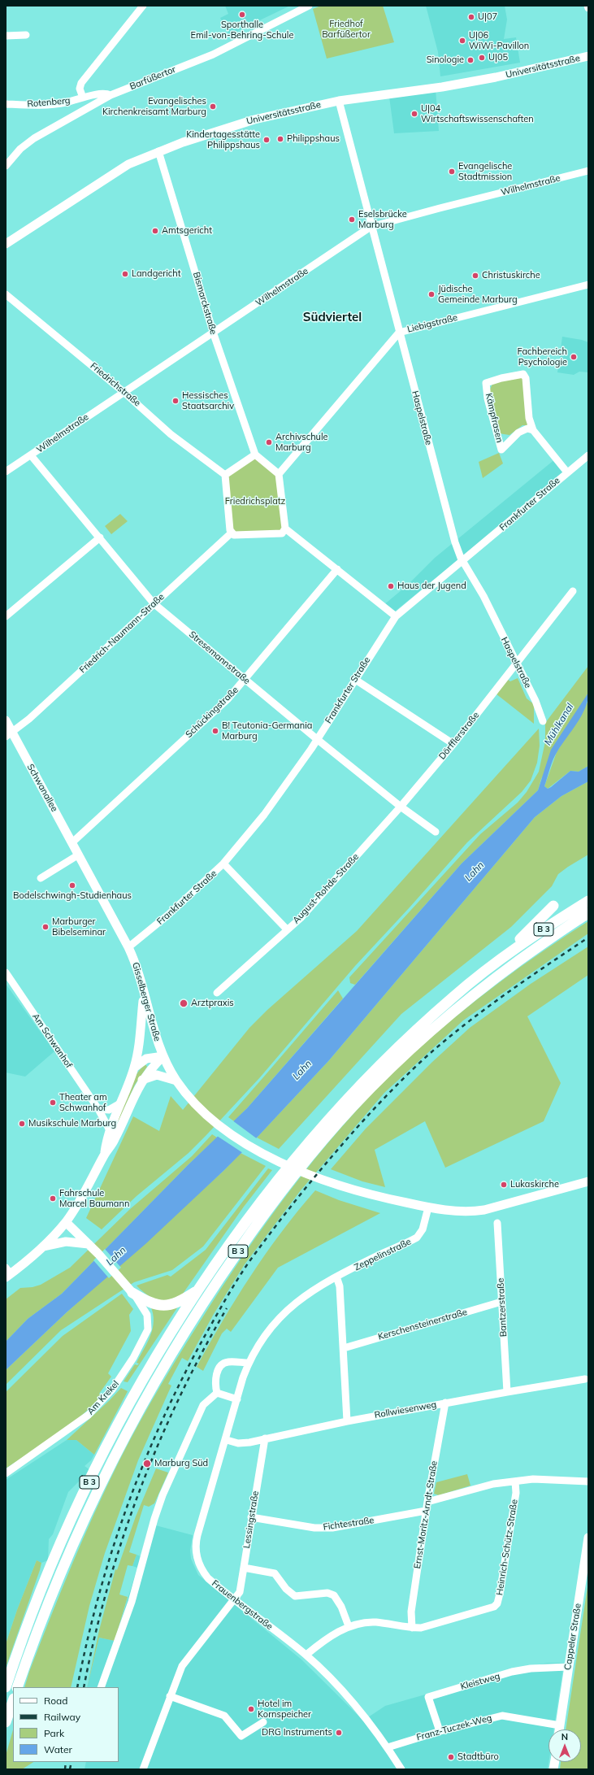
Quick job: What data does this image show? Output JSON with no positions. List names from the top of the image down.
{
  "streets": {
    "highway": ["B 3"],
    "main road": [
      "Universitätsstraße",
      "Schwanallee",
      "Gisselberger Straße",
      "Cappeler Straße"
    ],
    "street": [
      "Barfüßertor",
      "Rotenberg",
      "Wilhelmstraße",
      "Bismarckstraße",
      "Liebigstraße",
      "Friedrichstraße",
      "Haspelstraße",
      "Kämpfrasen",
      "Frankfurter Straße",
      "Friedrich-Naumann-Straße",
      "Stresemannstraße",
      "Schückingstraße",
      "Dörfflerstraße",
      "August-Rohde-Straße",
      "Am Schwanhof",
      "Zeppelinstraße",
      "Bantzerstraße",
      "Kerschensteinerstraße",
      "Am Krekel",
      "Rollwiesenweg",
      "Ernst-Moritz-Arndt-Straße",
      "Lessingstraße",
      "Fichtestraße",
      "Heinrich-Schütz-Straße",
      "Frauenbergstraße",
      "Kleistweg",
      "Franz-Tuczek-Weg"
    ]
  },
  "crossings": [
    ["Universitätsstraße", "Bismarckstraße"],
    ["Universitätsstraße", "Haspelstraße"],
    ["Barfüßertor", "Rotenberg"],
    ["Wilhelmstraße", "Bismarckstraße"],
    ["Wilhelmstraße", "Friedrichstraße"],
    ["Wilhelmstraße", "Haspelstraße"],
    ["Wilhelmstraße", "Stresemannstraße"],
    ["Liebigstraße", "Haspelstraße"],
    ["Haspelstraße", "Frankfurter Straße"],
    ["Haspelstraße", "Dörfflerstraße"],
    ["Kämpfrasen", "Frankfurter Straße"],
    ["Frankfurter Straße", "Stresemannstraße"],
    ["Frankfurter Straße", "Schwanallee"],
    ["Frankfurter Straße", "Gisselberger Straße"],
    ["Friedrich-Naumann-Straße", "Stresemannstraße"],
    ["Friedrich-Naumann-Straße", "Schwanallee"],
    ["Stresemannstraße", "Schückingstraße"],
    ["Stresemannstraße", "Dörfflerstraße"],
    ["Stresemannstraße", "August-Rohde-Straße"],
    ["Schückingstraße", "Schwanallee"],
    ["Dörfflerstraße", "August-Rohde-Straße"],
    ["Schwanallee", "Gisselberger Straße"],
    ["Gisselberger Straße", "Zeppelinstraße"],
    ["Zeppelinstraße", "Frauenbergstraße"],
    ["Bantzerstraße", "Kerschensteinerstraße"],
    ["Bantzerstraße", "Rollwiesenweg"],
    ["Rollwiesenweg", "Ernst-Moritz-Arndt-Straße"],
    ["Rollwiesenweg", "Lessingstraße"],
    ["Rollwiesenweg", "Frauenbergstraße"],
    ["Ernst-Moritz-Arndt-Straße", "Fichtestraße"],
    ["Ernst-Moritz-Arndt-Straße", "Heinrich-Schütz-Straße"],
    ["Lessingstraße", "Fichtestraße"],
    ["Lessingstraße", "Frauenbergstraße"],
    ["Heinrich-Schütz-Straße", "Frauenbergstraße"],
    ["Frauenbergstraße", "Franz-Tuczek-Weg"],
    ["Cappeler Straße", "Kleistweg"],
    ["Cappeler Straße", "Franz-Tuczek-Weg"],
    ["Kleistweg", "Franz-Tuczek-Weg"]
  ],
  "districts": ["Südviertel"],
  "water": ["Mühlkanal", "Lahn"],
  "parks": ["Friedhof Barfüßertor", "Friedrichsplatz"],
  "places": [
    "Sporthalle Emil-von-Behring-Schule",
    "U|07",
    "U|06 WiWi-Pavillon",
    "U|05",
    "Sinologie",
    "Evangelisches Kirchenkreisamt Marburg",
    "U|04 Wirtschaftswissenschaften",
    "Philippshaus",
    "Kindertagesstätte Philippshaus",
    "Evangelische Stadtmission",
    "Eselsbrücke Marburg",
    "Amtsgericht",
    "Landgericht",
    "Christuskirche",
    "Jüdische Gemeinde Marburg",
    "Fachbereich Psychologie",
    "Hessisches Staatsarchiv",
    "Archivschule Marburg",
    "Haus der Jugend",
    "B! Teutonia-Germania Marburg",
    "Bodelschwingh-Studienhaus",
    "Marburger Bibelseminar",
    "Arztpraxis",
    "Theater am Schwanhof",
    "Musikschule Marburg",
    "Lukaskirche",
    "Fahrschule Marcel Baumann",
    "Marburg Süd",
    "Hotel im Kornspeicher",
    "DRG Instruments",
    "Stadtbüro"
  ],
  "legend": [
    "Road",
    "Railway",
    "Park",
    "Water"
  ],
  "north": "top"
}
